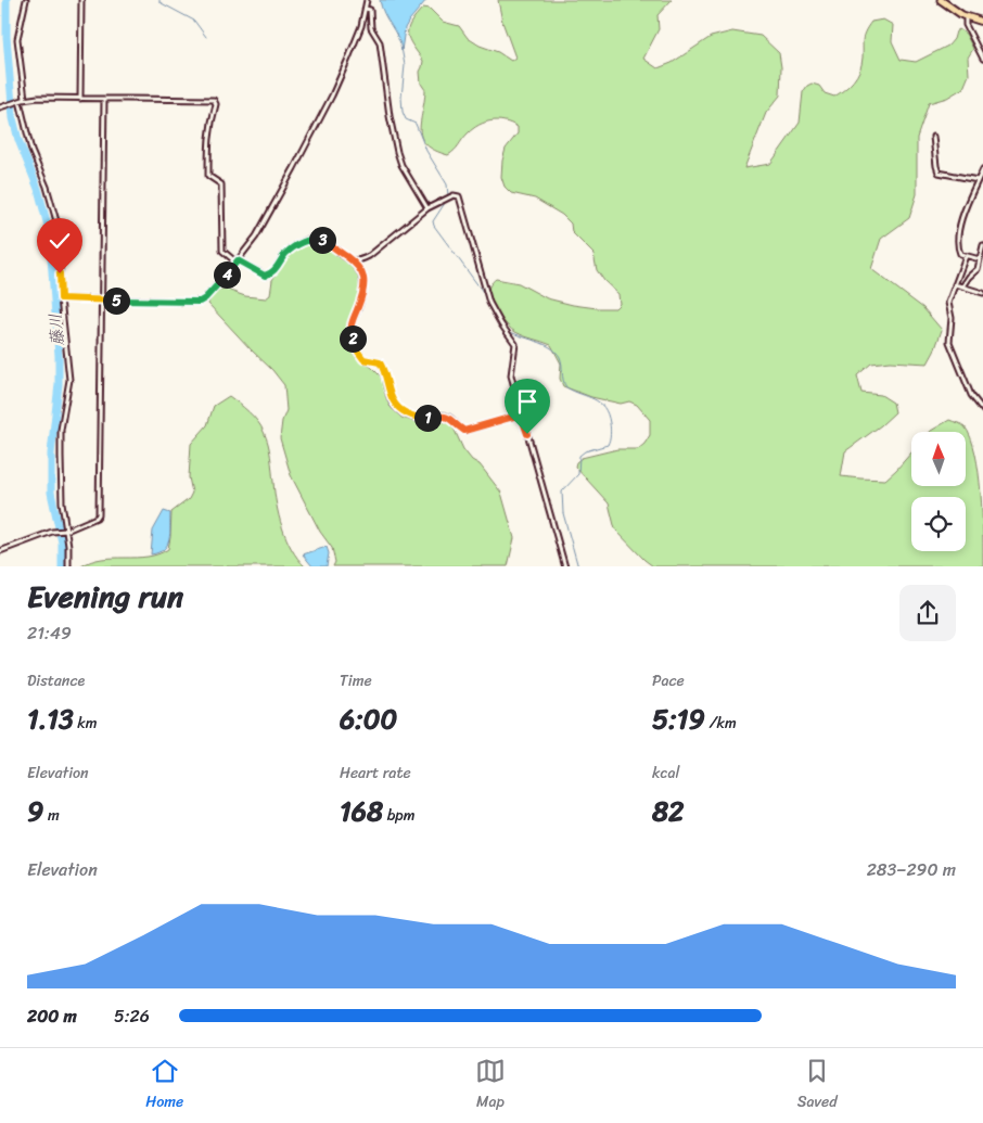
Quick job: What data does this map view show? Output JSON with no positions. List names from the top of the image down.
{
  "water": ["藤川"],
  "north": "top",
  "page": {
    "pins": [
      "3",
      "4",
      "5",
      "2",
      "1"
    ],
    "heading": ["Evening run", "21:49"],
    "stats": [
      ["Distance", "1.13 km"],
      ["Time", "6:00"],
      ["Pace", "5:19 /km"],
      ["Elevation", "9 m"],
      ["Heart rate", "168 bpm"],
      ["kcal", "82"]
    ],
    "chart": ["Elevation", "283–290 m"],
    "list": [
      {
        "name": "200 m",
        "note": "5:26"
      }
    ],
    "tabs": ["Home", "Map", "Saved"]
  }
}
